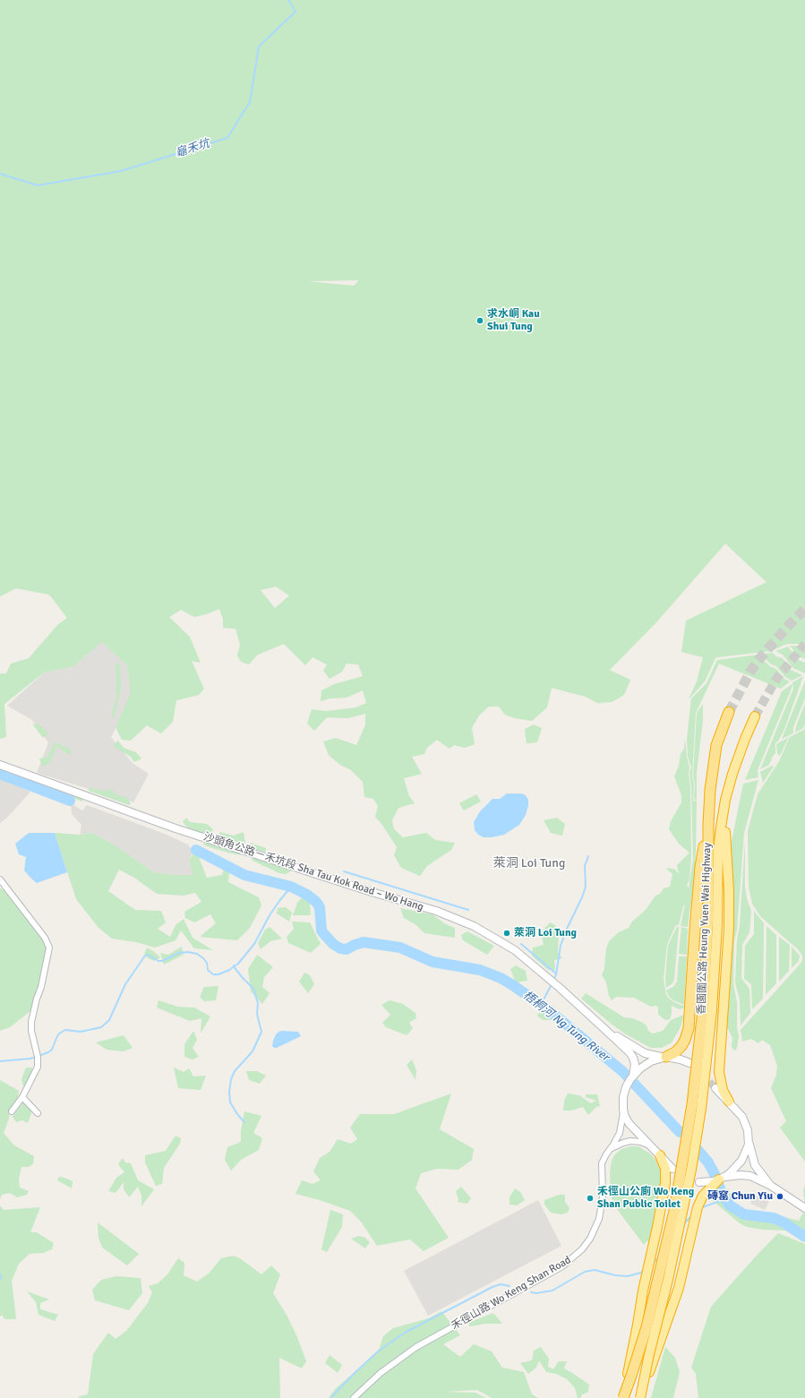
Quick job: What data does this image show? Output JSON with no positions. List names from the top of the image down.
{
  "streets": {
    "highway": ["香園圍公路 Heung Yuen Wai Highway"],
    "main road": ["沙頭角公路－禾坑段 Sha Tau Kok Road – Wo Hang"],
    "street": ["禾徑山路 Wo Keng Shan Road"]
  },
  "districts": ["萊洞 Loi Tung"],
  "water": ["龜禾坑", "梧桐河 Ng Tung River"],
  "places": [
    "求水峒 Kau Shui Tung",
    "萊洞 Loi Tung",
    "磚窰 Chun Yiu",
    "禾徑山公廁 Wo Keng Shan Public Toilet"
  ]
}
